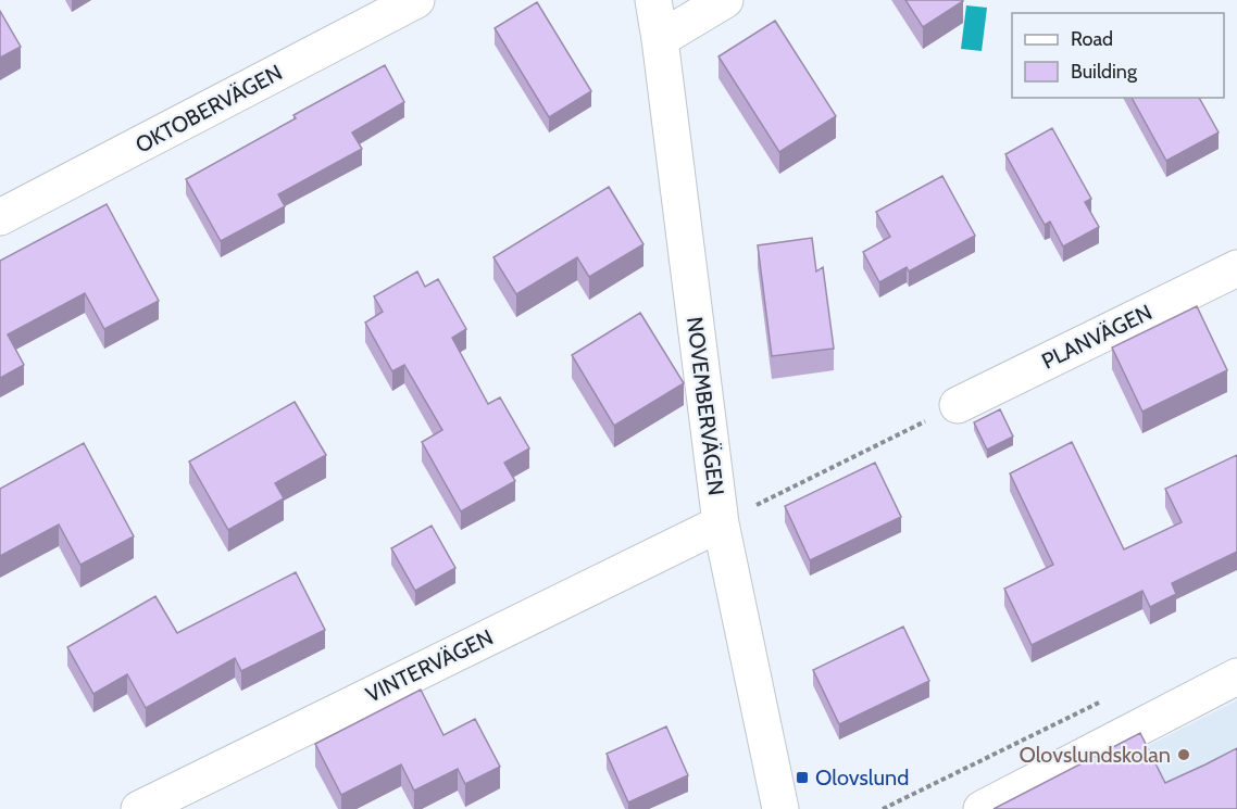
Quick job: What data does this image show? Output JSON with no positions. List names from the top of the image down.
{
  "streets": {
    "street": [
      "OKTOBERVÄGEN",
      "PLANVÄGEN",
      "NOVEMBERVÄGEN",
      "VINTERVÄGEN"
    ]
  },
  "crossings": [
    ["NOVEMBERVÄGEN", "VINTERVÄGEN"]
  ],
  "places": {
    "other": ["Olovslundskolan"],
    "transit": ["Olovslund"]
  },
  "legend": ["Road", "Building"]
}
